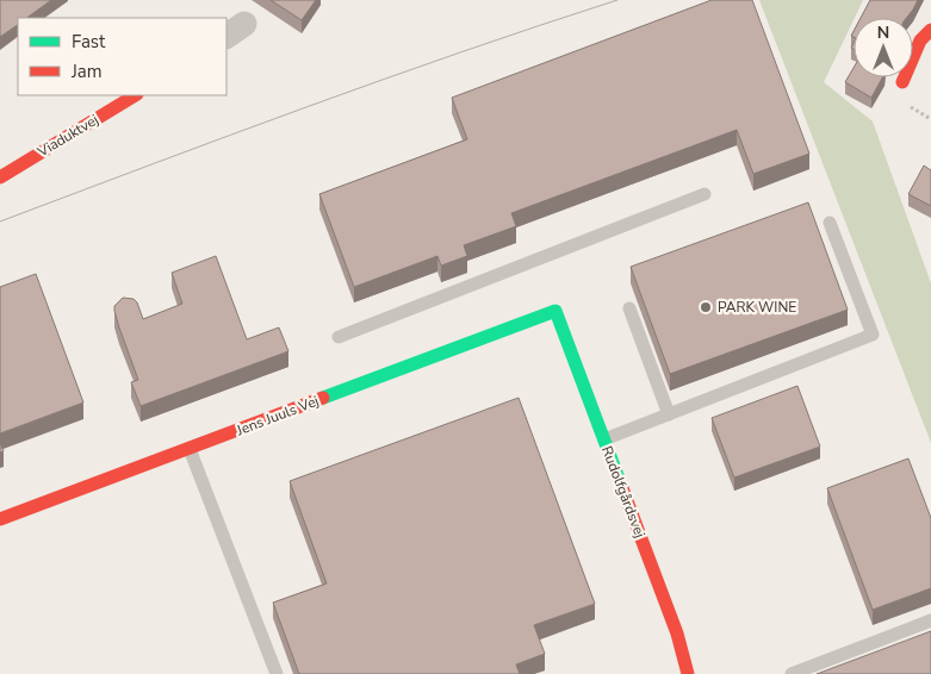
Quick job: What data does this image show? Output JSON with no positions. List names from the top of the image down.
{
  "streets": {
    "street": ["Viaduktvej", "Jens Juuls Vej", "Rudolfgårdsvej"]
  },
  "crossings": [
    ["Jens Juuls Vej", "Rudolfgårdsvej"]
  ],
  "places": ["PARK WINE"],
  "legend": ["Fast", "Jam"],
  "north": "top"
}
